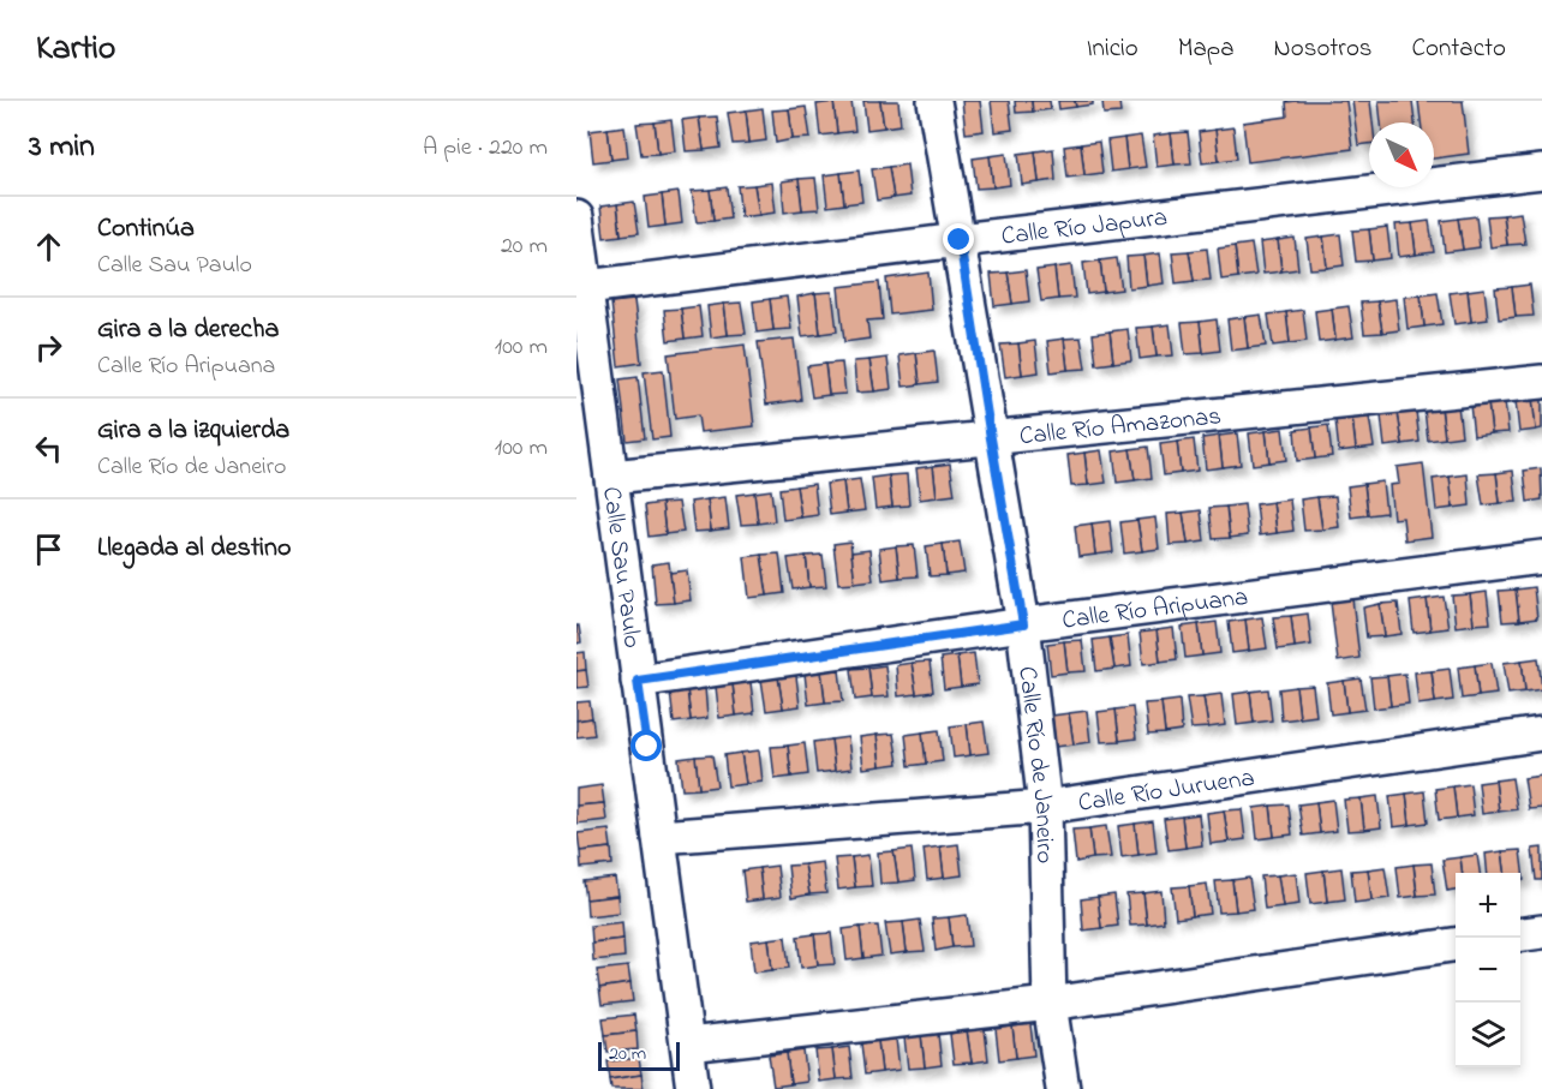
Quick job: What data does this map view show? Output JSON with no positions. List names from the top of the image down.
{
  "streets": {
    "street": [
      "Calle Río Japura",
      "Calle Río Amazonas",
      "Calle Sau Paulo",
      "Calle Río Aripuana",
      "Calle Río de Janeiro",
      "Calle Río Juruena"
    ]
  },
  "crossings": [
    ["Calle Río Japura", "Calle Sau Paulo"],
    ["Calle Río Japura", "Calle Río de Janeiro"],
    ["Calle Río Amazonas", "Calle Sau Paulo"],
    ["Calle Río Amazonas", "Calle Río de Janeiro"],
    ["Calle Sau Paulo", "Calle Río Aripuana"],
    ["Calle Sau Paulo", "Calle Río Juruena"],
    ["Calle Río Aripuana", "Calle Río de Janeiro"],
    ["Calle Río de Janeiro", "Calle Río Juruena"]
  ],
  "scale_bar": "20 m",
  "north": "bottom right",
  "page": {
    "header": "Kartio",
    "nav": [
      "Inicio",
      "Mapa",
      "Nosotros",
      "Contacto"
    ],
    "heading": ["3 min", "A pie · 220 m"],
    "list": [
      ["Continúa", "Calle Sau Paulo", "20 m"],
      ["Gira a la derecha", "Calle Río Aripuana", "100 m"],
      ["Gira a la izquierda", "Calle Río de Janeiro", "100 m"],
      "Llegada al destino"
    ],
    "map_buttons": ["+", "−"],
    "scale": "20 m"
  }
}
